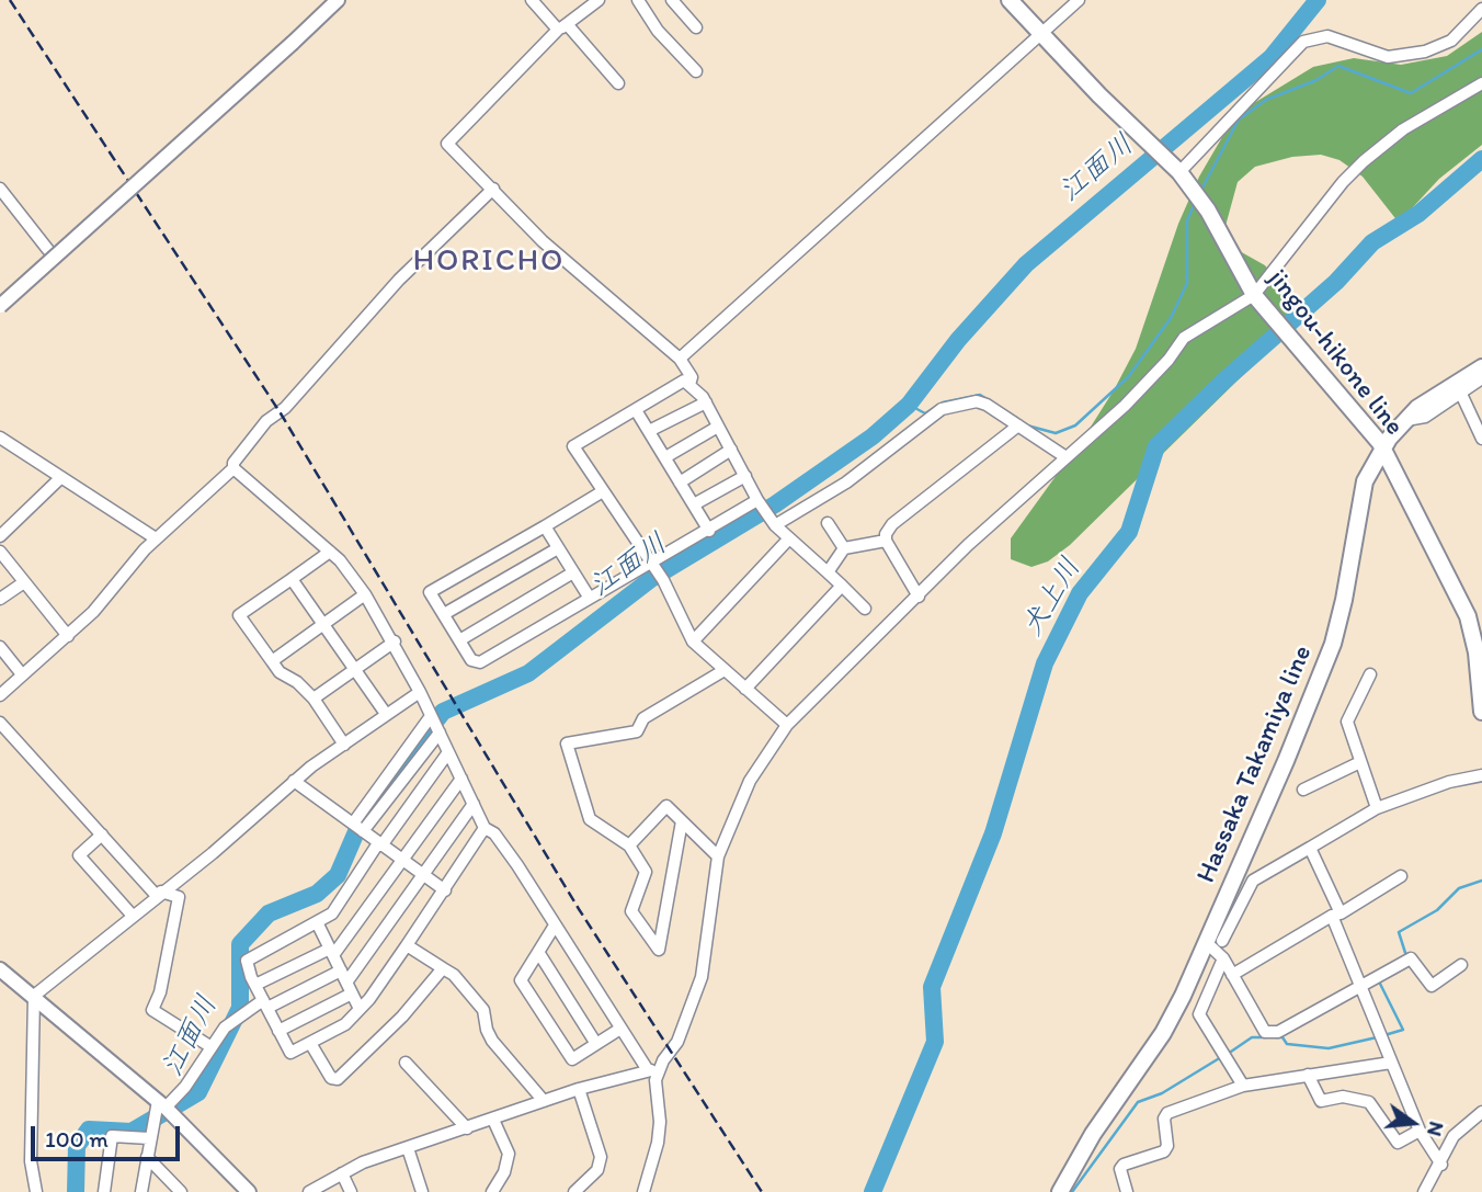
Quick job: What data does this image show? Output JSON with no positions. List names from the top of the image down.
{
  "streets": {
    "main road": ["jingou-hikone line", "Hassaka Takamiya line"]
  },
  "crossings": [
    ["jingou-hikone line", "Hassaka Takamiya line"]
  ],
  "districts": ["HORICHO"],
  "water": ["江面川", "犬上川"],
  "scale_bar": "100 m",
  "north": "right"
}
